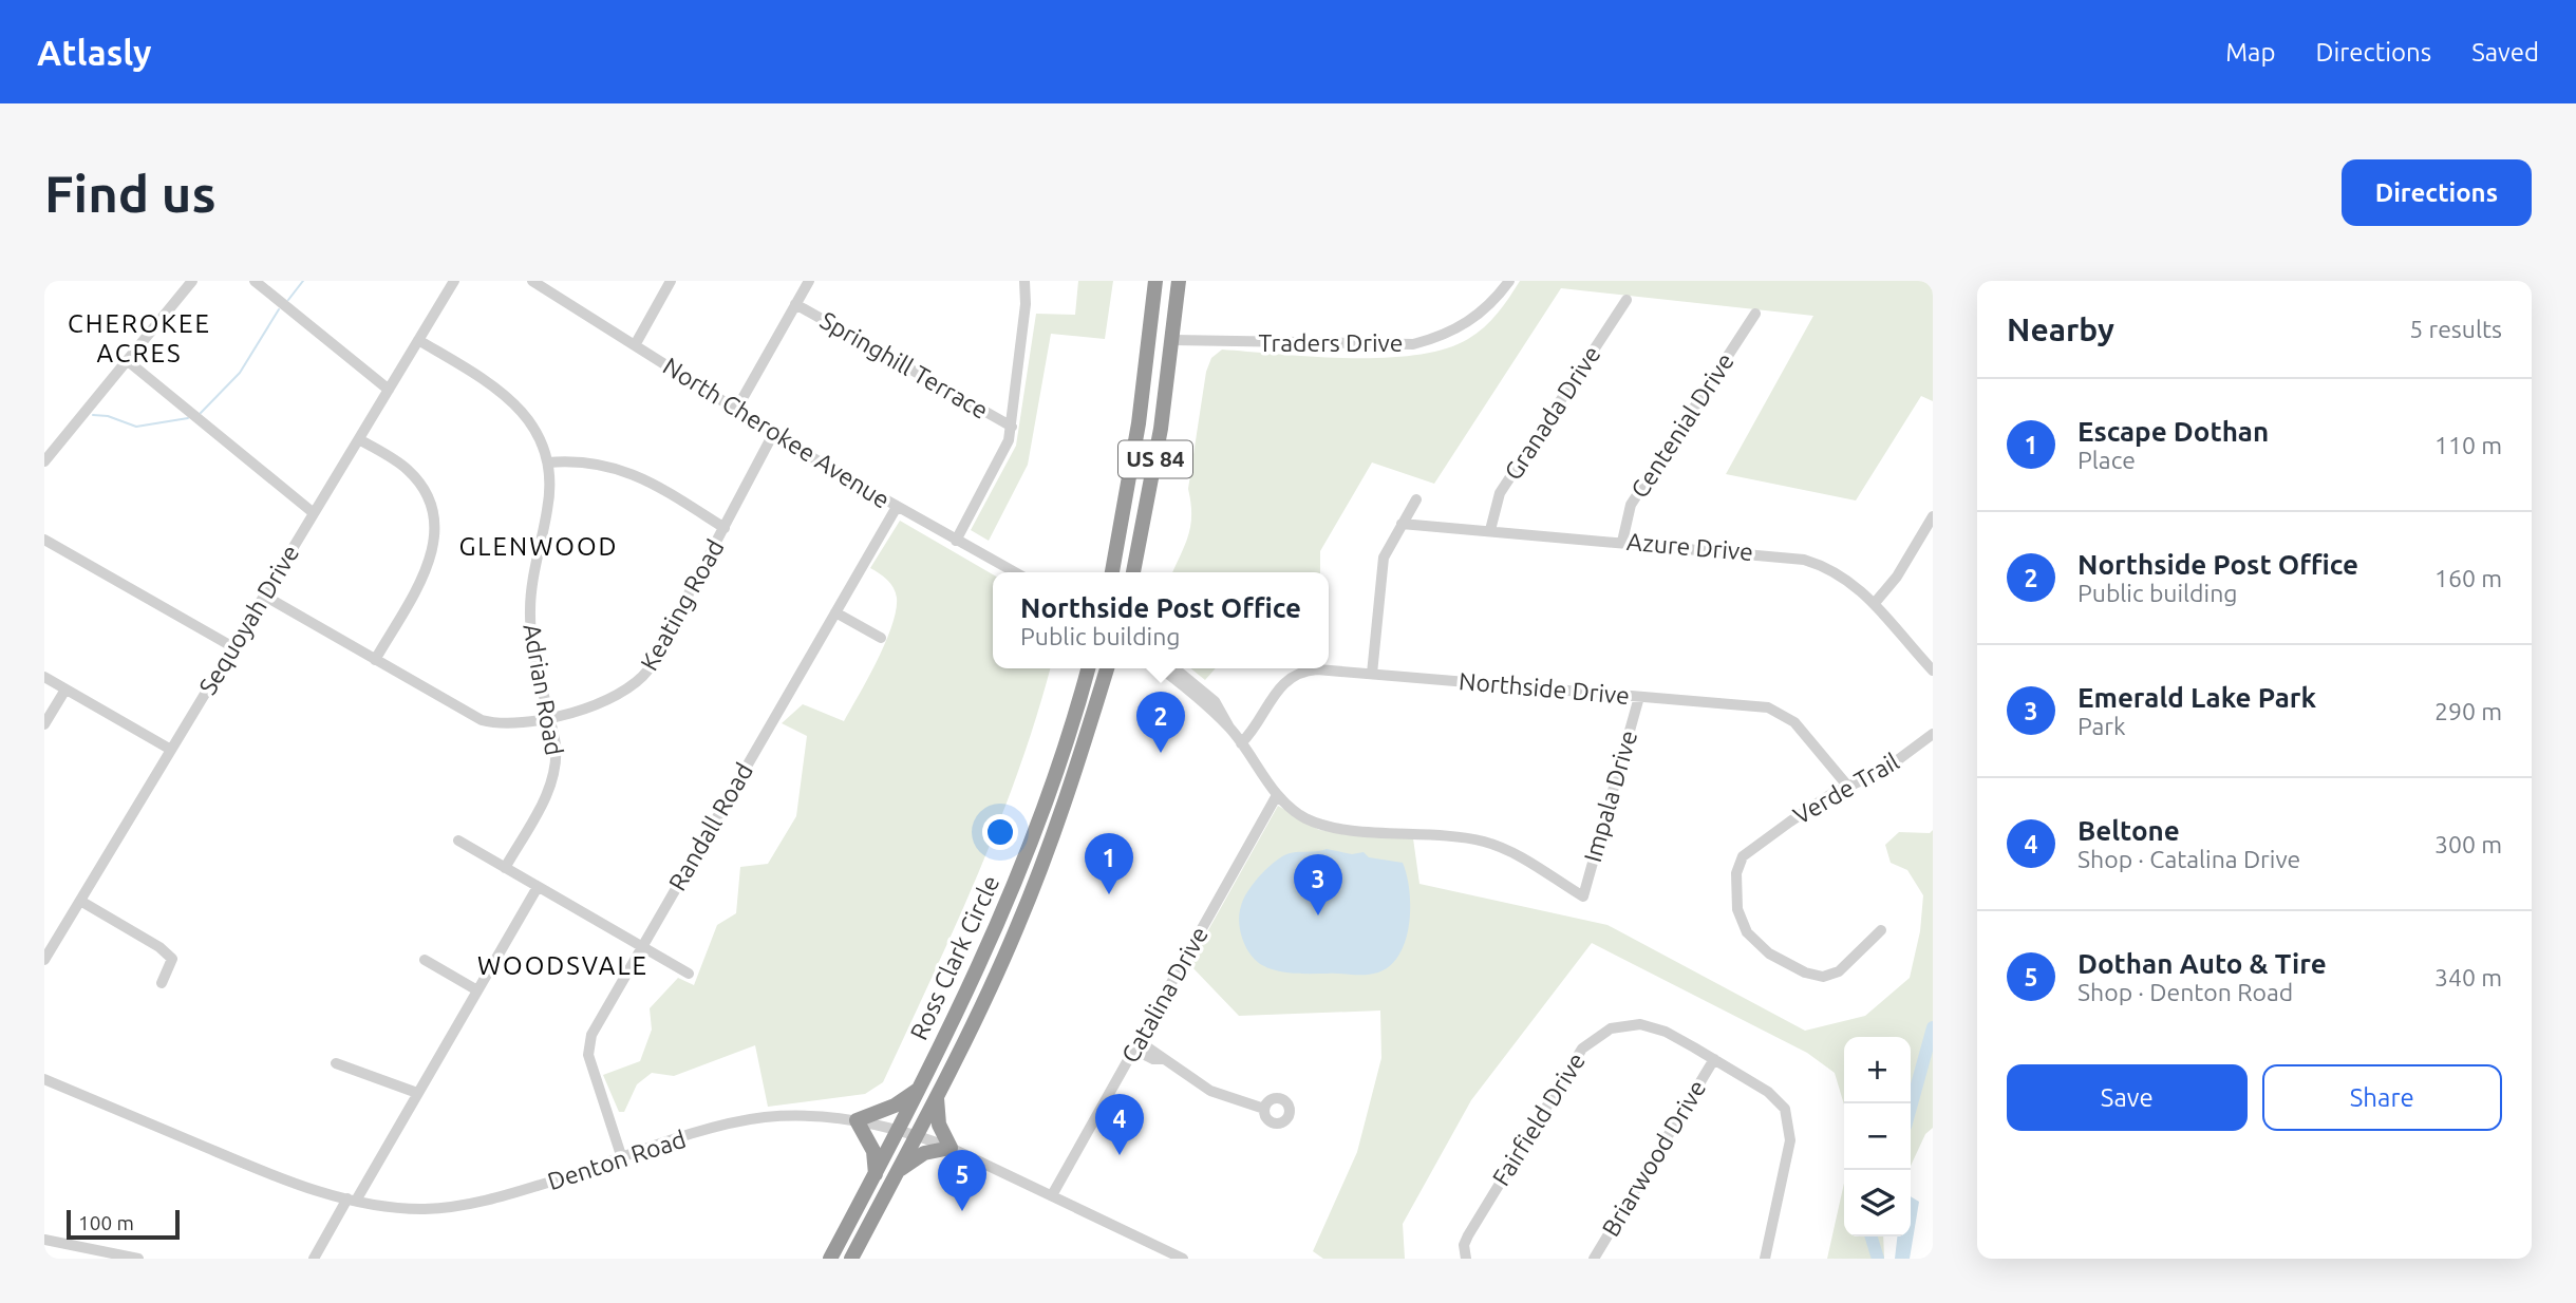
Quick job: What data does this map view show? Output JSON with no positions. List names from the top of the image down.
{
  "streets": {
    "highway": ["US 84", "Ross Clark Circle"],
    "street": [
      "Traders Drive",
      "Springhill Terrace",
      "Granada Drive",
      "Centenial Drive",
      "North Cherokee Avenue",
      "Azure Drive",
      "Keating Road",
      "Sequoyah Drive",
      "Northside Drive",
      "Adrian Road",
      "Verde Trail",
      "Impala Drive",
      "Randall Road",
      "Catalina Drive",
      "Fairfield Drive",
      "Briarwood Drive",
      "Denton Road"
    ]
  },
  "crossings": [
    ["Traders Drive", "US 84"],
    ["Granada Drive", "Azure Drive"],
    ["Centenial Drive", "Azure Drive"],
    ["North Cherokee Avenue", "Keating Road"],
    ["North Cherokee Avenue", "Randall Road"],
    ["Keating Road", "Sequoyah Drive"],
    ["Keating Road", "Adrian Road"],
    ["Sequoyah Drive", "Adrian Road"],
    ["Northside Drive", "Verde Trail"],
    ["Northside Drive", "Impala Drive"],
    ["Impala Drive", "Catalina Drive"],
    ["Randall Road", "Denton Road"],
    ["Ross Clark Circle", "Denton Road"],
    ["Catalina Drive", "Denton Road"],
    ["Fairfield Drive", "Briarwood Drive"]
  ],
  "districts": ["CHEROKEE ACRES", "GLENWOOD", "WOODSVALE"],
  "scale_bar": "100 m",
  "page": {
    "header": "Atlasly",
    "nav": ["Map", "Directions", "Saved"],
    "buttons": [
      "Directions",
      ["Save", "Share"]
    ],
    "title": "Find us",
    "heading": ["Nearby", "5 results"],
    "list": [
      {
        "mark": "1",
        "name": "Escape Dothan",
        "note": "Place",
        "value": "110 m"
      },
      {
        "mark": "2",
        "name": "Northside Post Office",
        "note": "Public building",
        "value": "160 m"
      },
      {
        "mark": "3",
        "name": "Emerald Lake Park",
        "note": "Park",
        "value": "290 m"
      },
      {
        "mark": "4",
        "name": "Beltone",
        "note": "Shop · Catalina Drive",
        "value": "300 m"
      },
      {
        "mark": "5",
        "name": "Dothan Auto & Tire",
        "note": "Shop · Denton Road",
        "value": "340 m"
      }
    ],
    "popup": ["Northside Post Office", "Public building"],
    "pins": [
      "2",
      "1",
      "3",
      "4",
      "5"
    ],
    "map_buttons": ["+", "−"],
    "scale": "100 m"
  }
}
